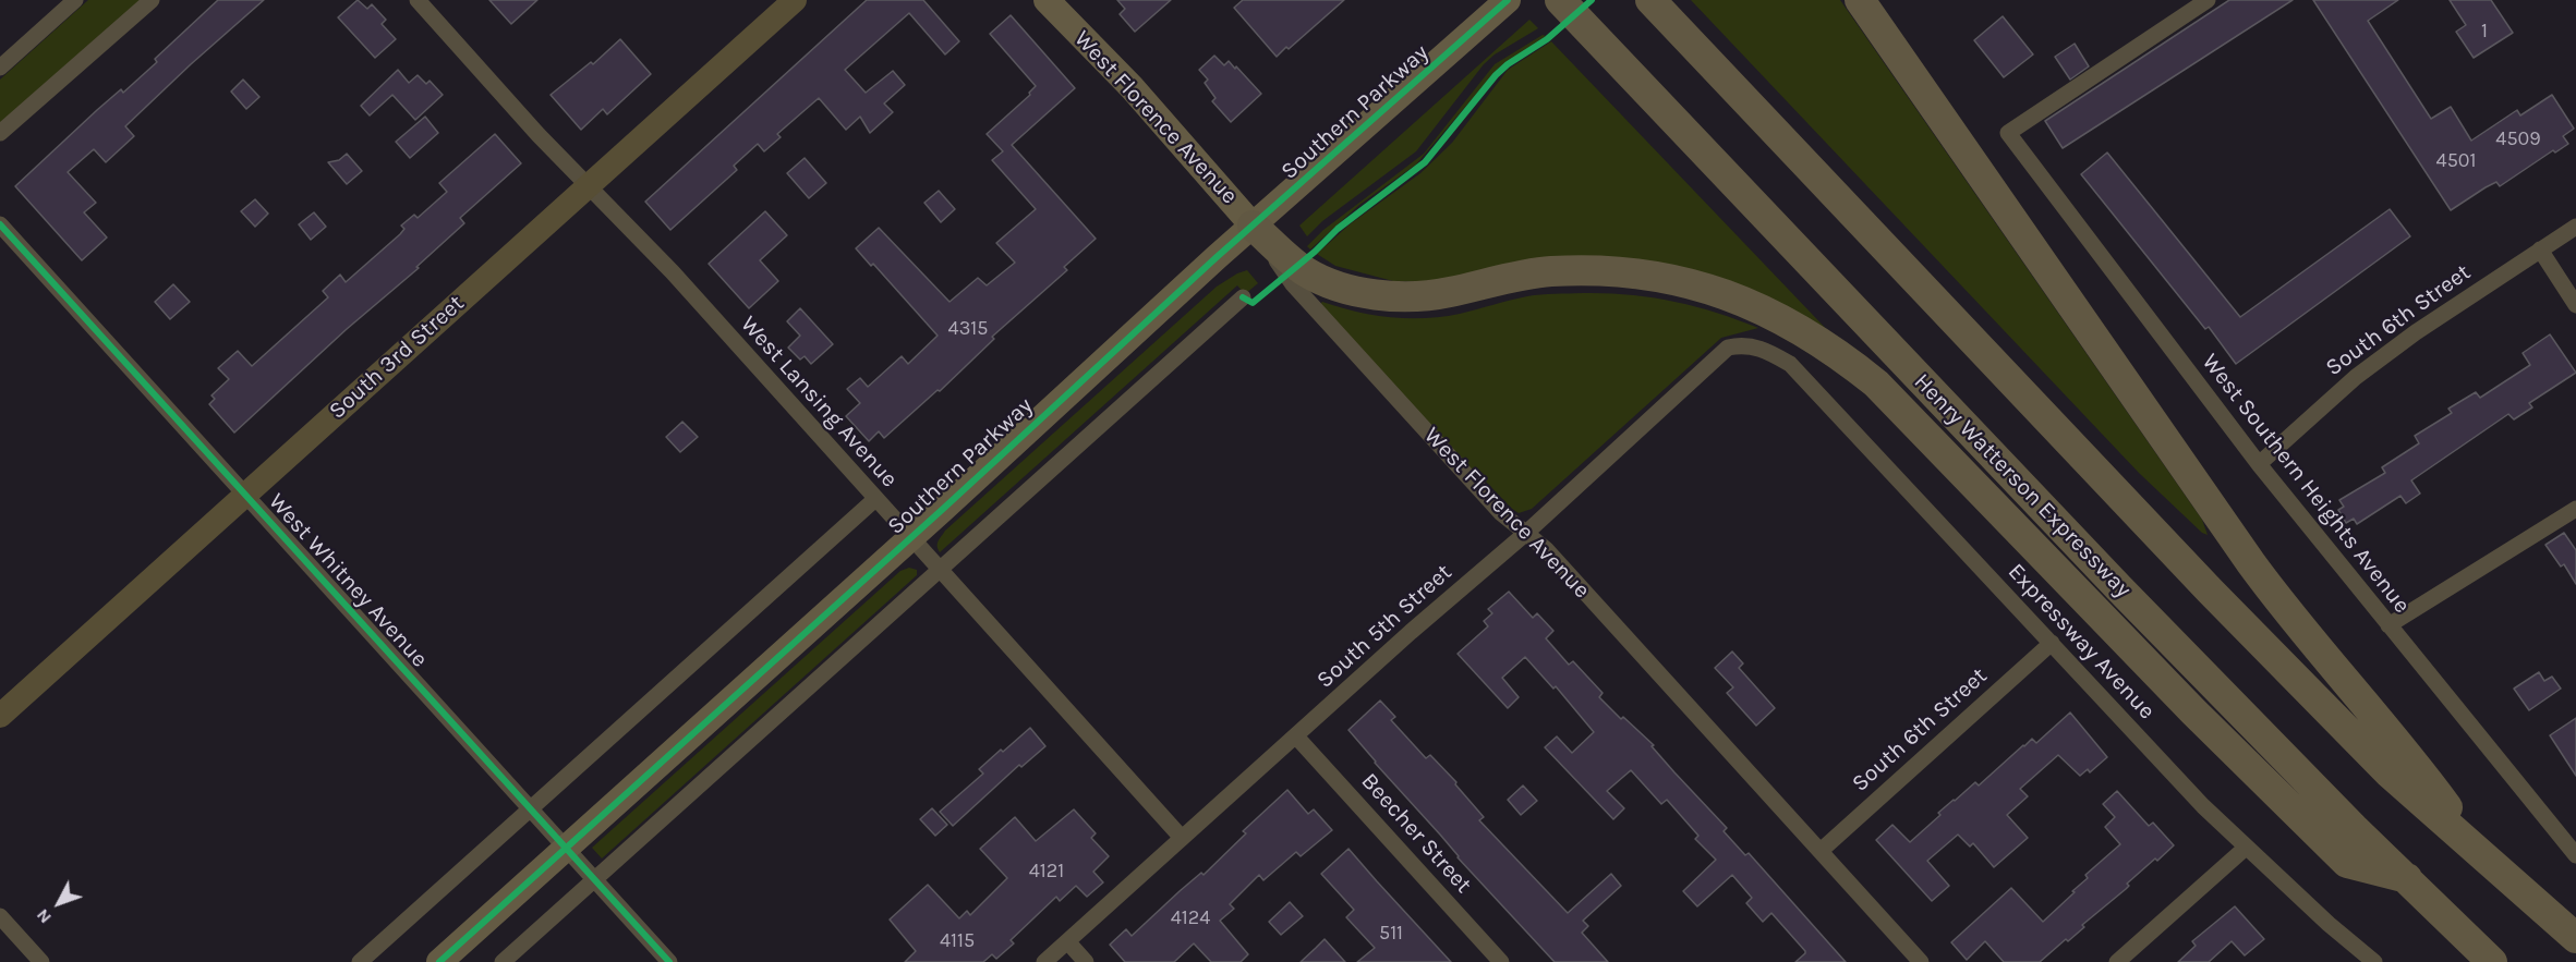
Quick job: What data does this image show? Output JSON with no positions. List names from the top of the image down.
{
  "streets": {
    "highway": ["Henry Watterson Expressway"],
    "main road": ["Southern Parkway", "West Florence Avenue", "South 3rd Street"],
    "street": [
      "South 6th Street",
      "West Lansing Avenue",
      "West Southern Heights Avenue",
      "West Whitney Avenue",
      "South 5th Street",
      "Expressway Avenue",
      "Beecher Street"
    ]
  },
  "crossings": [
    ["Southern Parkway", "West Florence Avenue"],
    ["Southern Parkway", "West Lansing Avenue"],
    ["Southern Parkway", "West Whitney Avenue"],
    ["West Florence Avenue", "South 6th Street"],
    ["West Florence Avenue", "South 5th Street"],
    ["South 6th Street", "West Southern Heights Avenue"],
    ["South 6th Street", "Expressway Avenue"],
    ["South 3rd Street", "West Lansing Avenue"],
    ["South 3rd Street", "West Whitney Avenue"],
    ["West Lansing Avenue", "South 5th Street"],
    ["South 5th Street", "Expressway Avenue"],
    ["South 5th Street", "Beecher Street"]
  ],
  "house_numbers": [
    "1",
    "4509",
    "4501",
    "4315",
    "4121",
    "4124",
    "511",
    "4115"
  ],
  "north": "bottom left"
}
